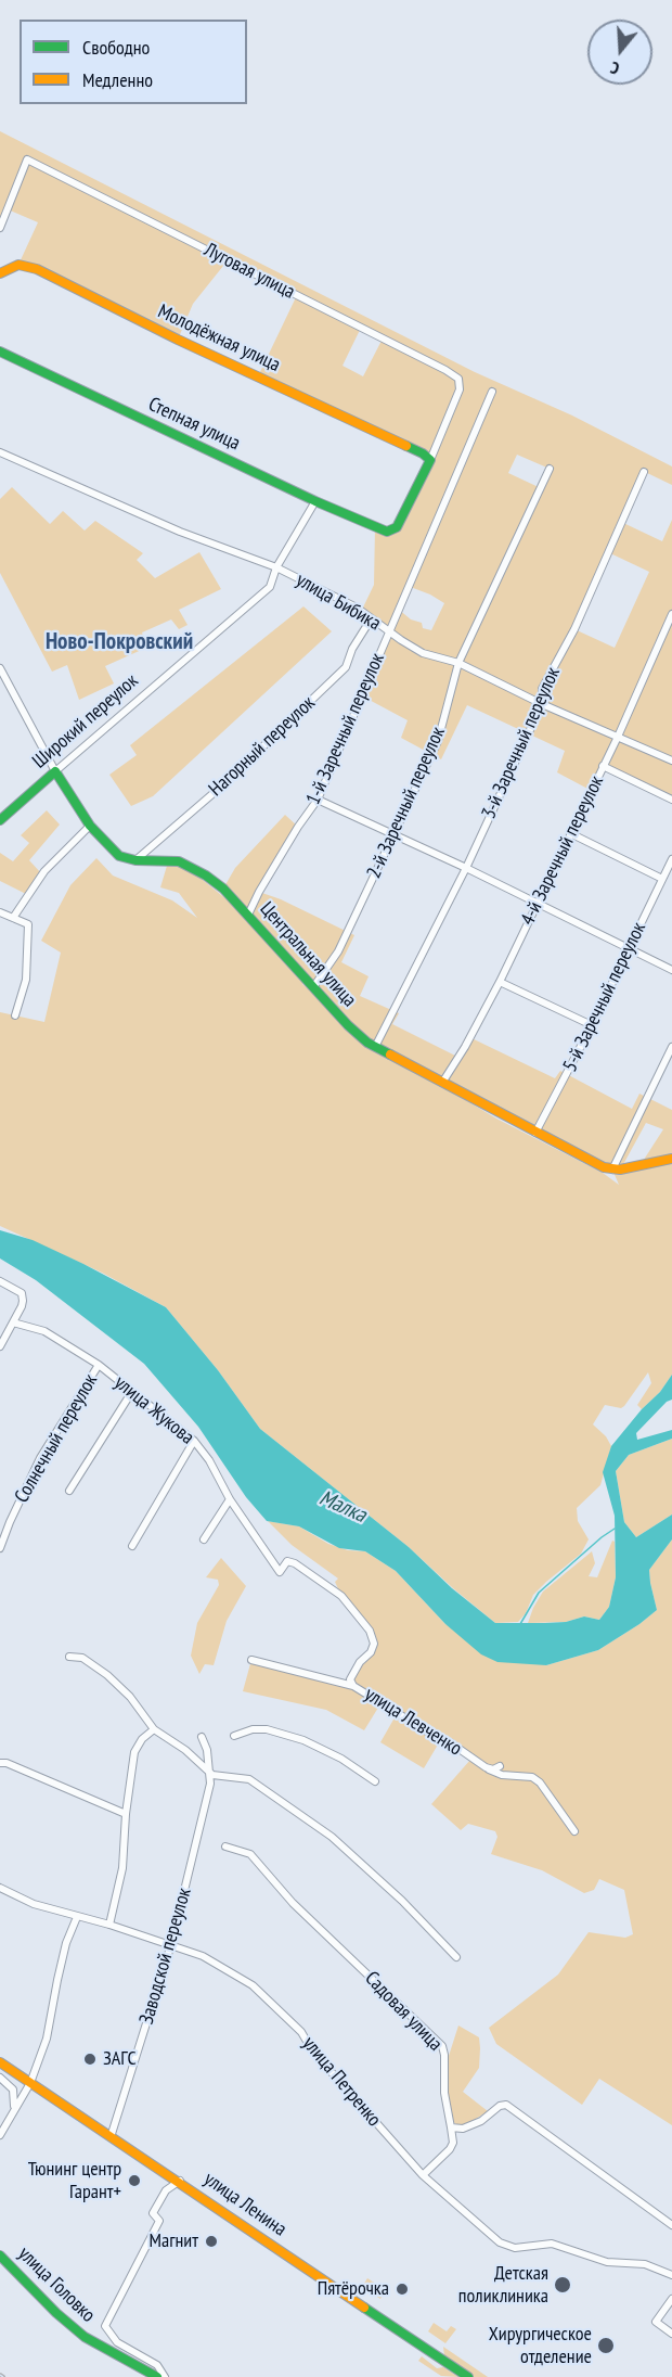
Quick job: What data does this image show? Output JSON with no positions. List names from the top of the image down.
{
  "streets": {
    "street": [
      "Луговая улица",
      "Молодёжная улица",
      "Степная улица",
      "улица Бибика",
      "Широкий переулок",
      "1-й Заречный переулок",
      "3-й Заречный переулок",
      "Нагорный переулок",
      "2-й Заречный переулок",
      "4-й Заречный переулок",
      "Центральная улица",
      "5-й Заречный переулок",
      "улица Жукова",
      "Солнечный переулок",
      "улица Левченко",
      "Заводской переулок",
      "Садовая улица",
      "улица Петренко",
      "улица Ленина",
      "улица Головко"
    ]
  },
  "crossings": [
    ["Луговая улица", "Молодёжная улица"],
    ["Луговая улица", "Степная улица"],
    ["Молодёжная улица", "Степная улица"],
    ["Степная улица", "Широкий переулок"],
    ["улица Бибика", "Широкий переулок"],
    ["улица Бибика", "1-й Заречный переулок"],
    ["улица Бибика", "3-й Заречный переулок"],
    ["улица Бибика", "Нагорный переулок"],
    ["улица Бибика", "2-й Заречный переулок"],
    ["улица Бибика", "4-й Заречный переулок"],
    ["Широкий переулок", "Центральная улица"],
    ["1-й Заречный переулок", "Центральная улица"],
    ["3-й Заречный переулок", "Центральная улица"],
    ["Нагорный переулок", "Центральная улица"],
    ["2-й Заречный переулок", "Центральная улица"],
    ["4-й Заречный переулок", "Центральная улица"],
    ["Центральная улица", "5-й Заречный переулок"],
    ["улица Жукова", "Солнечный переулок"],
    ["улица Жукова", "улица Левченко"],
    ["Заводской переулок", "улица Петренко"],
    ["Заводской переулок", "улица Ленина"]
  ],
  "districts": ["Ново-Покровский"],
  "water": ["Малка"],
  "places": [
    "ЗАГС",
    "Тюнинг центр Гарант+",
    "Магнит",
    "Детская поликлиника",
    "Пятёрочка",
    "Хирургическое отделение"
  ],
  "legend": ["Свободно", "Медленно"],
  "north": "bottom"
}
